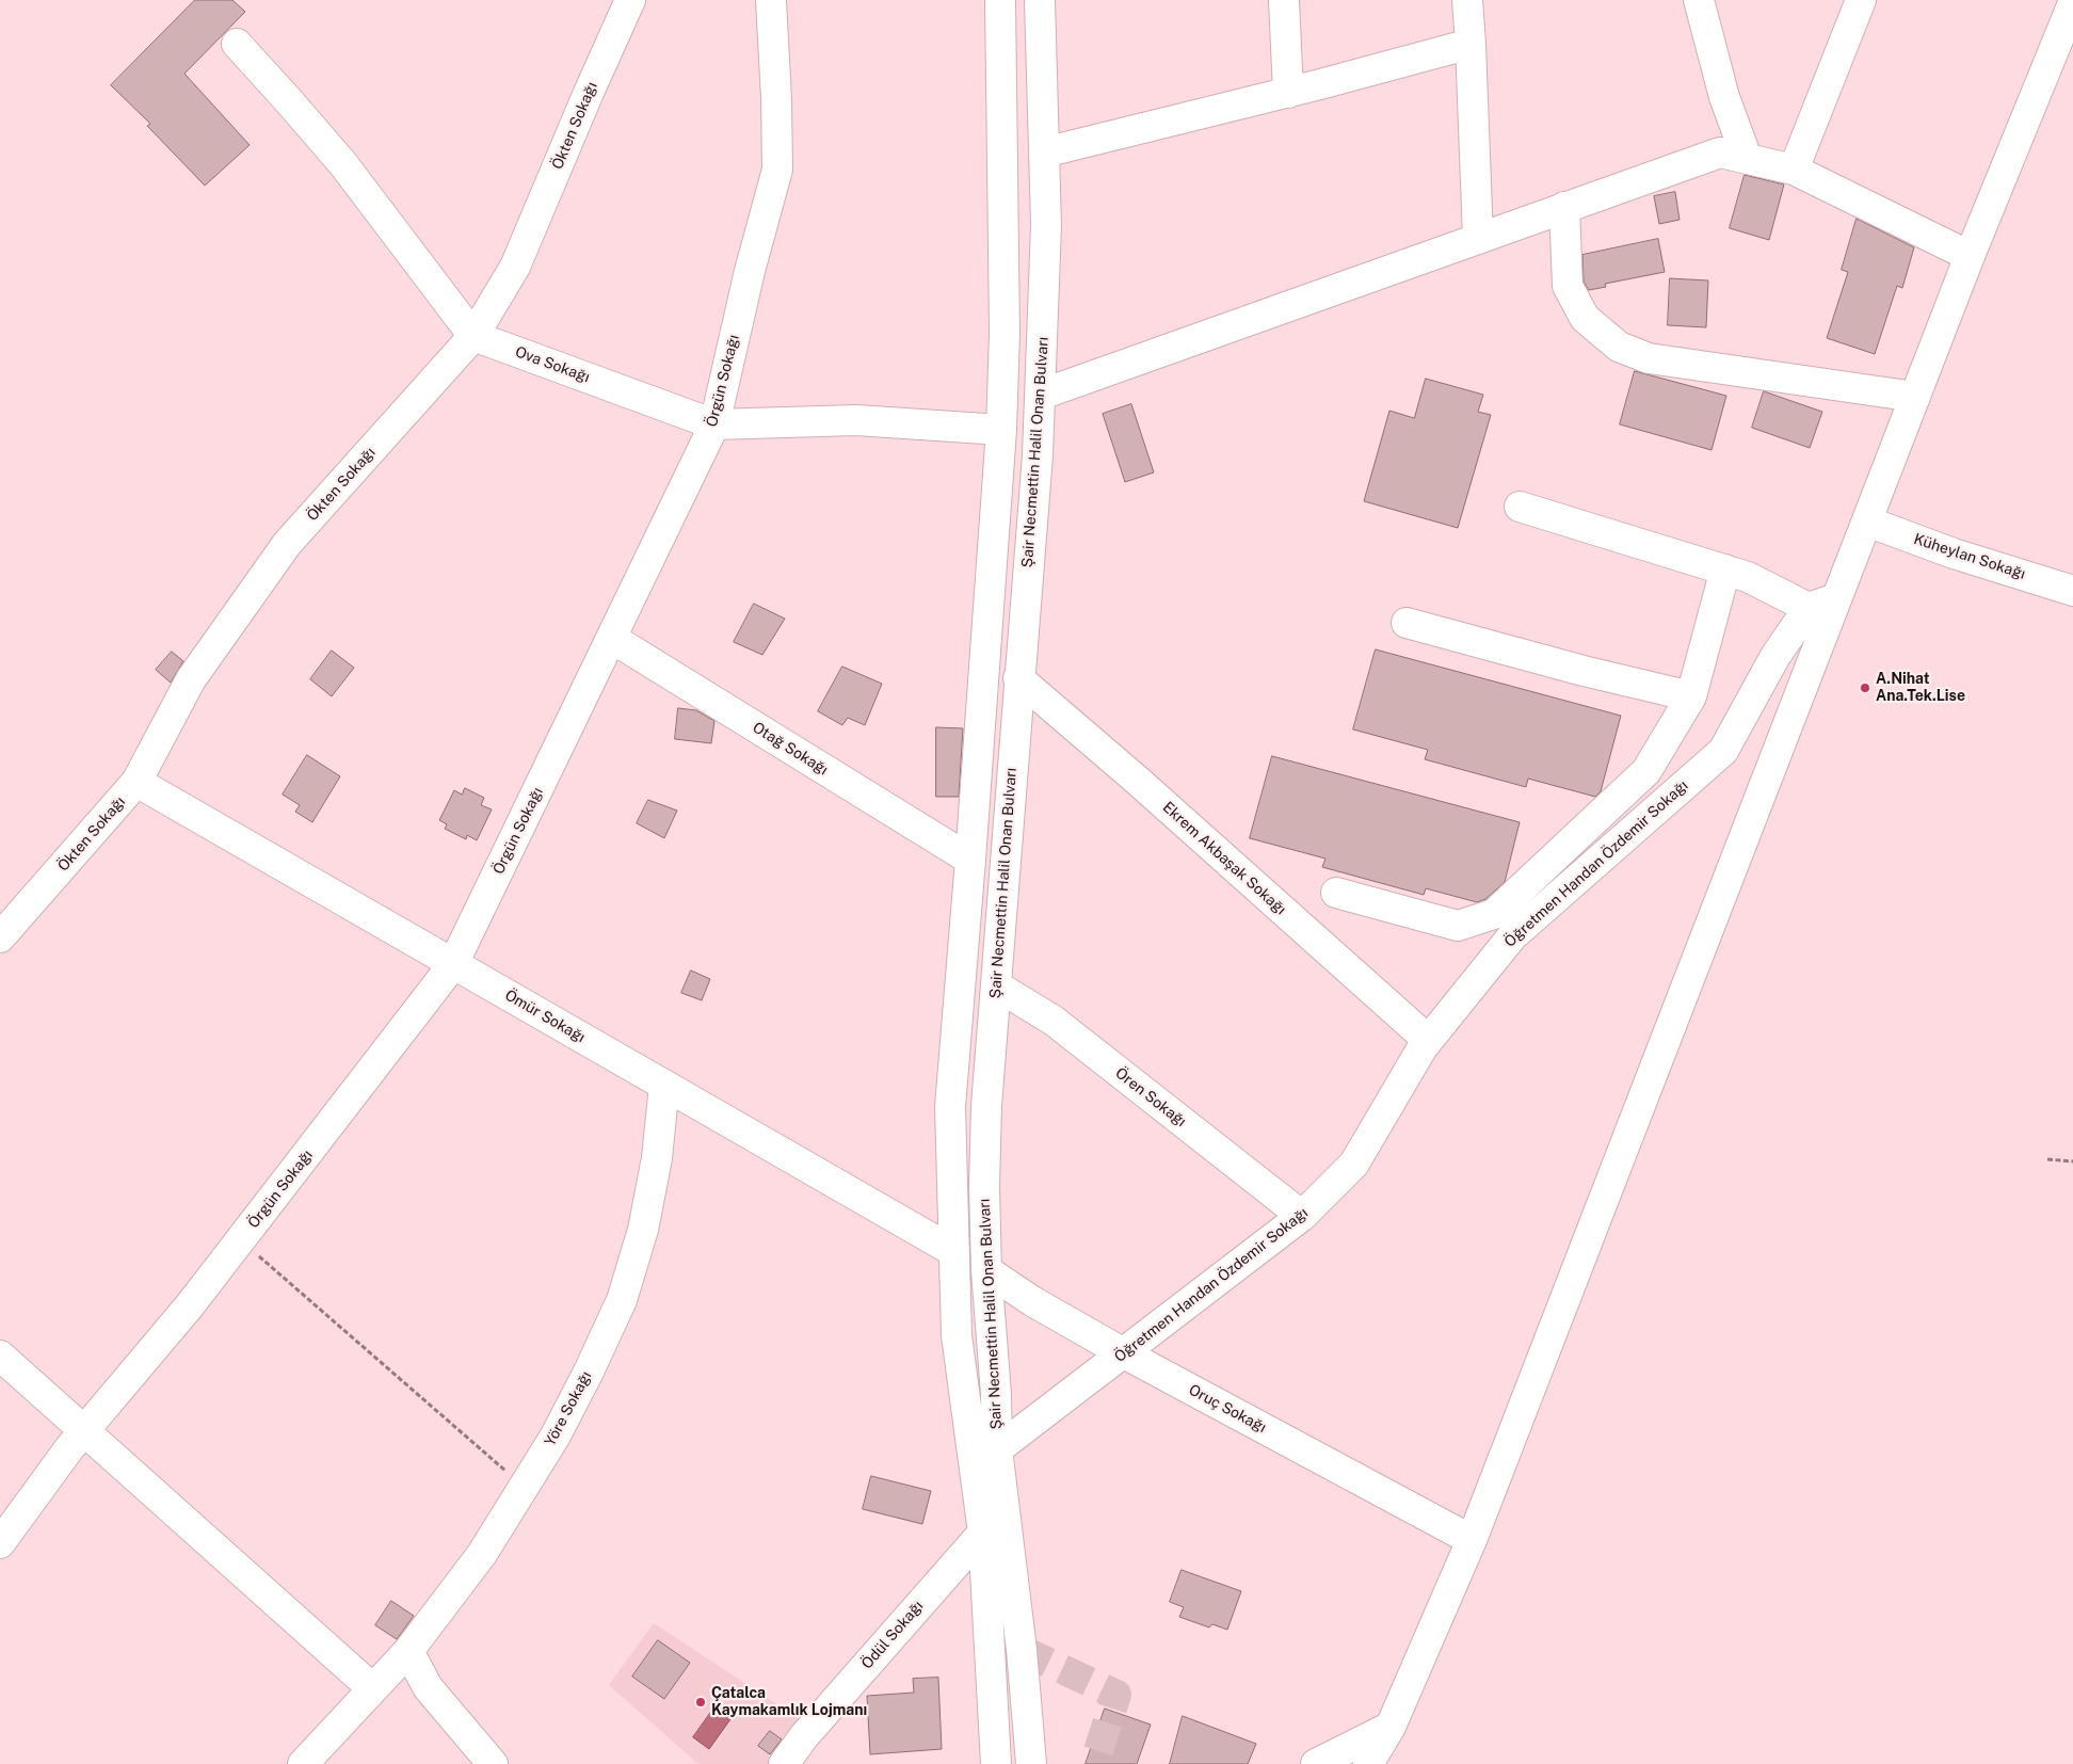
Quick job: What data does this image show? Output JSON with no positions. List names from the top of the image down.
{
  "streets": {
    "street": [
      "Ökten Sokağı",
      "Ova Sokağı",
      "Örgün Sokağı",
      "Şair Necmettin Halil Onan Bulvarı",
      "Küheylan Sokağı",
      "Otağ Sokağı",
      "Ekrem Akbaşak Sokağı",
      "Öğretmen Handan Özdemir Sokağı",
      "Ömür Sokağı",
      "Ören Sokağı",
      "Yöre Sokağı",
      "Oruç Sokağı",
      "Ödül Sokağı"
    ]
  },
  "crossings": [
    ["Ökten Sokağı", "Ova Sokağı"],
    ["Ökten Sokağı", "Ömür Sokağı"],
    ["Ova Sokağı", "Örgün Sokağı"],
    ["Ova Sokağı", "Şair Necmettin Halil Onan Bulvarı"],
    ["Örgün Sokağı", "Otağ Sokağı"],
    ["Örgün Sokağı", "Ömür Sokağı"],
    ["Şair Necmettin Halil Onan Bulvarı", "Otağ Sokağı"],
    ["Şair Necmettin Halil Onan Bulvarı", "Ekrem Akbaşak Sokağı"],
    ["Şair Necmettin Halil Onan Bulvarı", "Öğretmen Handan Özdemir Sokağı"],
    ["Şair Necmettin Halil Onan Bulvarı", "Ömür Sokağı"],
    ["Şair Necmettin Halil Onan Bulvarı", "Ören Sokağı"],
    ["Şair Necmettin Halil Onan Bulvarı", "Oruç Sokağı"],
    ["Şair Necmettin Halil Onan Bulvarı", "Ödül Sokağı"],
    ["Ekrem Akbaşak Sokağı", "Öğretmen Handan Özdemir Sokağı"],
    ["Öğretmen Handan Özdemir Sokağı", "Ören Sokağı"],
    ["Öğretmen Handan Özdemir Sokağı", "Oruç Sokağı"],
    ["Ömür Sokağı", "Yöre Sokağı"]
  ],
  "places": ["A.Nihat Ana.Tek.Lise", "Çatalca Kaymakamlık Lojmanı"]
}
